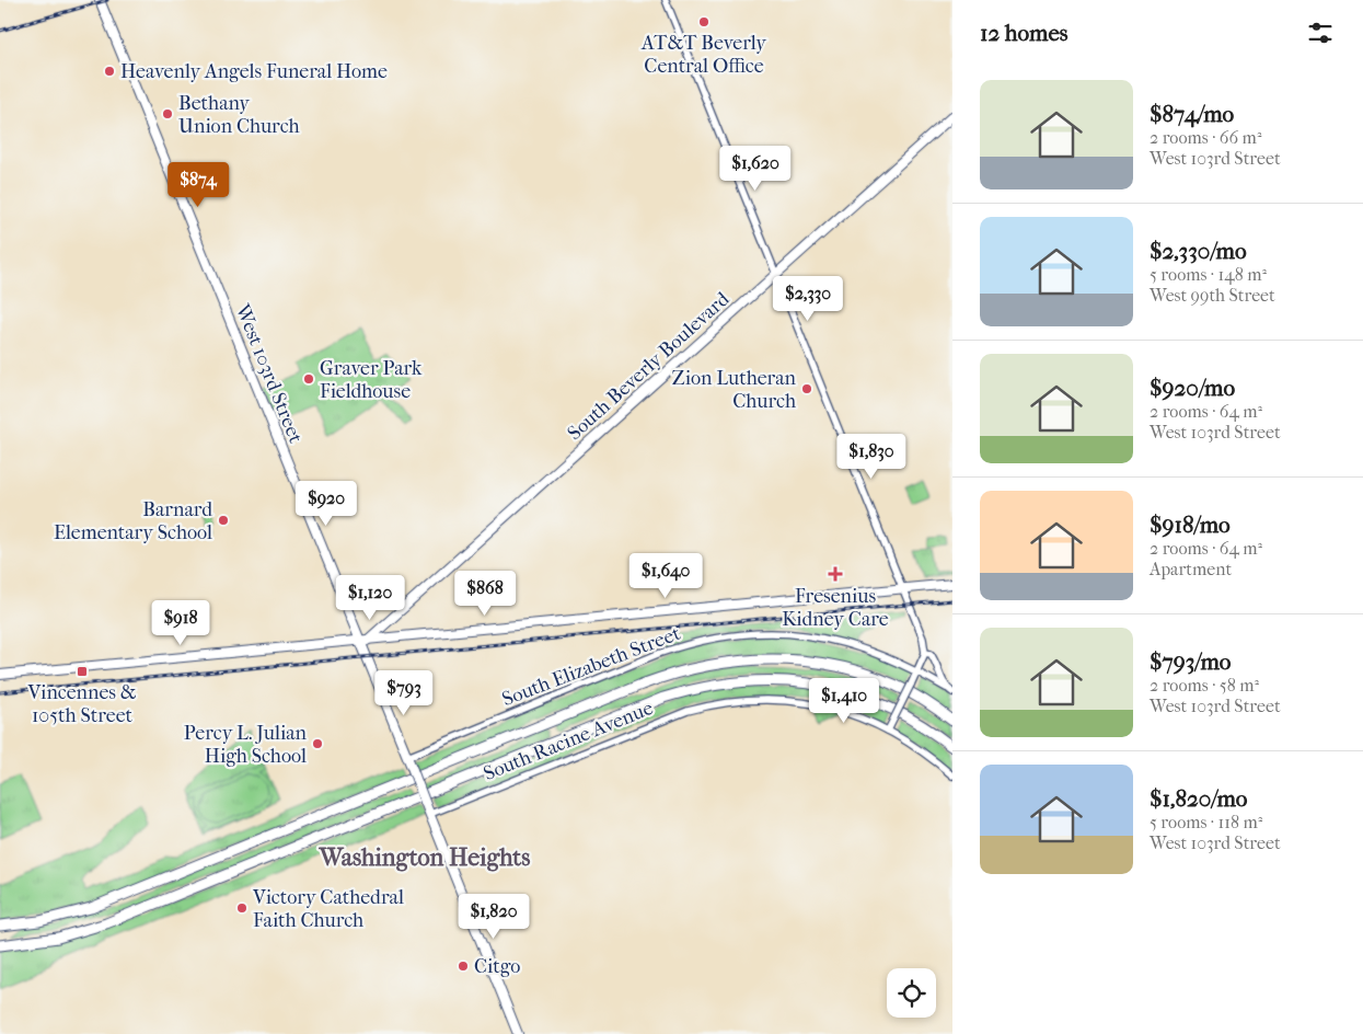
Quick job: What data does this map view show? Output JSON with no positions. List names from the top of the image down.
{
  "streets": {
    "main road": ["South Beverly Boulevard", "West 103rd Street"],
    "street": ["South Elizabeth Street", "South Racine Avenue"]
  },
  "crossings": [
    ["South Beverly Boulevard", "West 103rd Street"],
    ["West 103rd Street", "South Elizabeth Street"],
    ["West 103rd Street", "South Racine Avenue"]
  ],
  "districts": ["Washington Heights"],
  "places": {
    "other": [
      "AT&T Beverly Central Office",
      "Heavenly Angels Funeral Home",
      "Bethany Union Church",
      "Graver Park Fieldhouse",
      "Zion Lutheran Church",
      "Barnard Elementary School",
      "Percy L. Julian High School",
      "Victory Cathedral Faith Church",
      "Citgo"
    ],
    "health": ["Fresenius Kidney Care"],
    "transit": ["Vincennes & 105th Street"]
  },
  "page": {
    "heading": "12 homes",
    "list": [
      {
        "name": "$874/mo",
        "note": "2 rooms · 66 m² · West 103rd Street"
      },
      {
        "name": "$2,330/mo",
        "note": "5 rooms · 148 m² · West 99th Street"
      },
      {
        "name": "$920/mo",
        "note": "2 rooms · 64 m² · West 103rd Street"
      },
      {
        "name": "$918/mo",
        "note": "2 rooms · 64 m² · Apartment"
      },
      {
        "name": "$793/mo",
        "note": "2 rooms · 58 m² · West 103rd Street"
      },
      {
        "name": "$1,820/mo",
        "note": "5 rooms · 118 m² · West 103rd Street"
      }
    ],
    "price": [
      "$1,620",
      "$874",
      "$2,330",
      "$1,830",
      "$920",
      "$1,640",
      "$868",
      "$1,120",
      "$918",
      "$793",
      "$1,410",
      "$1,820"
    ]
  }
}
